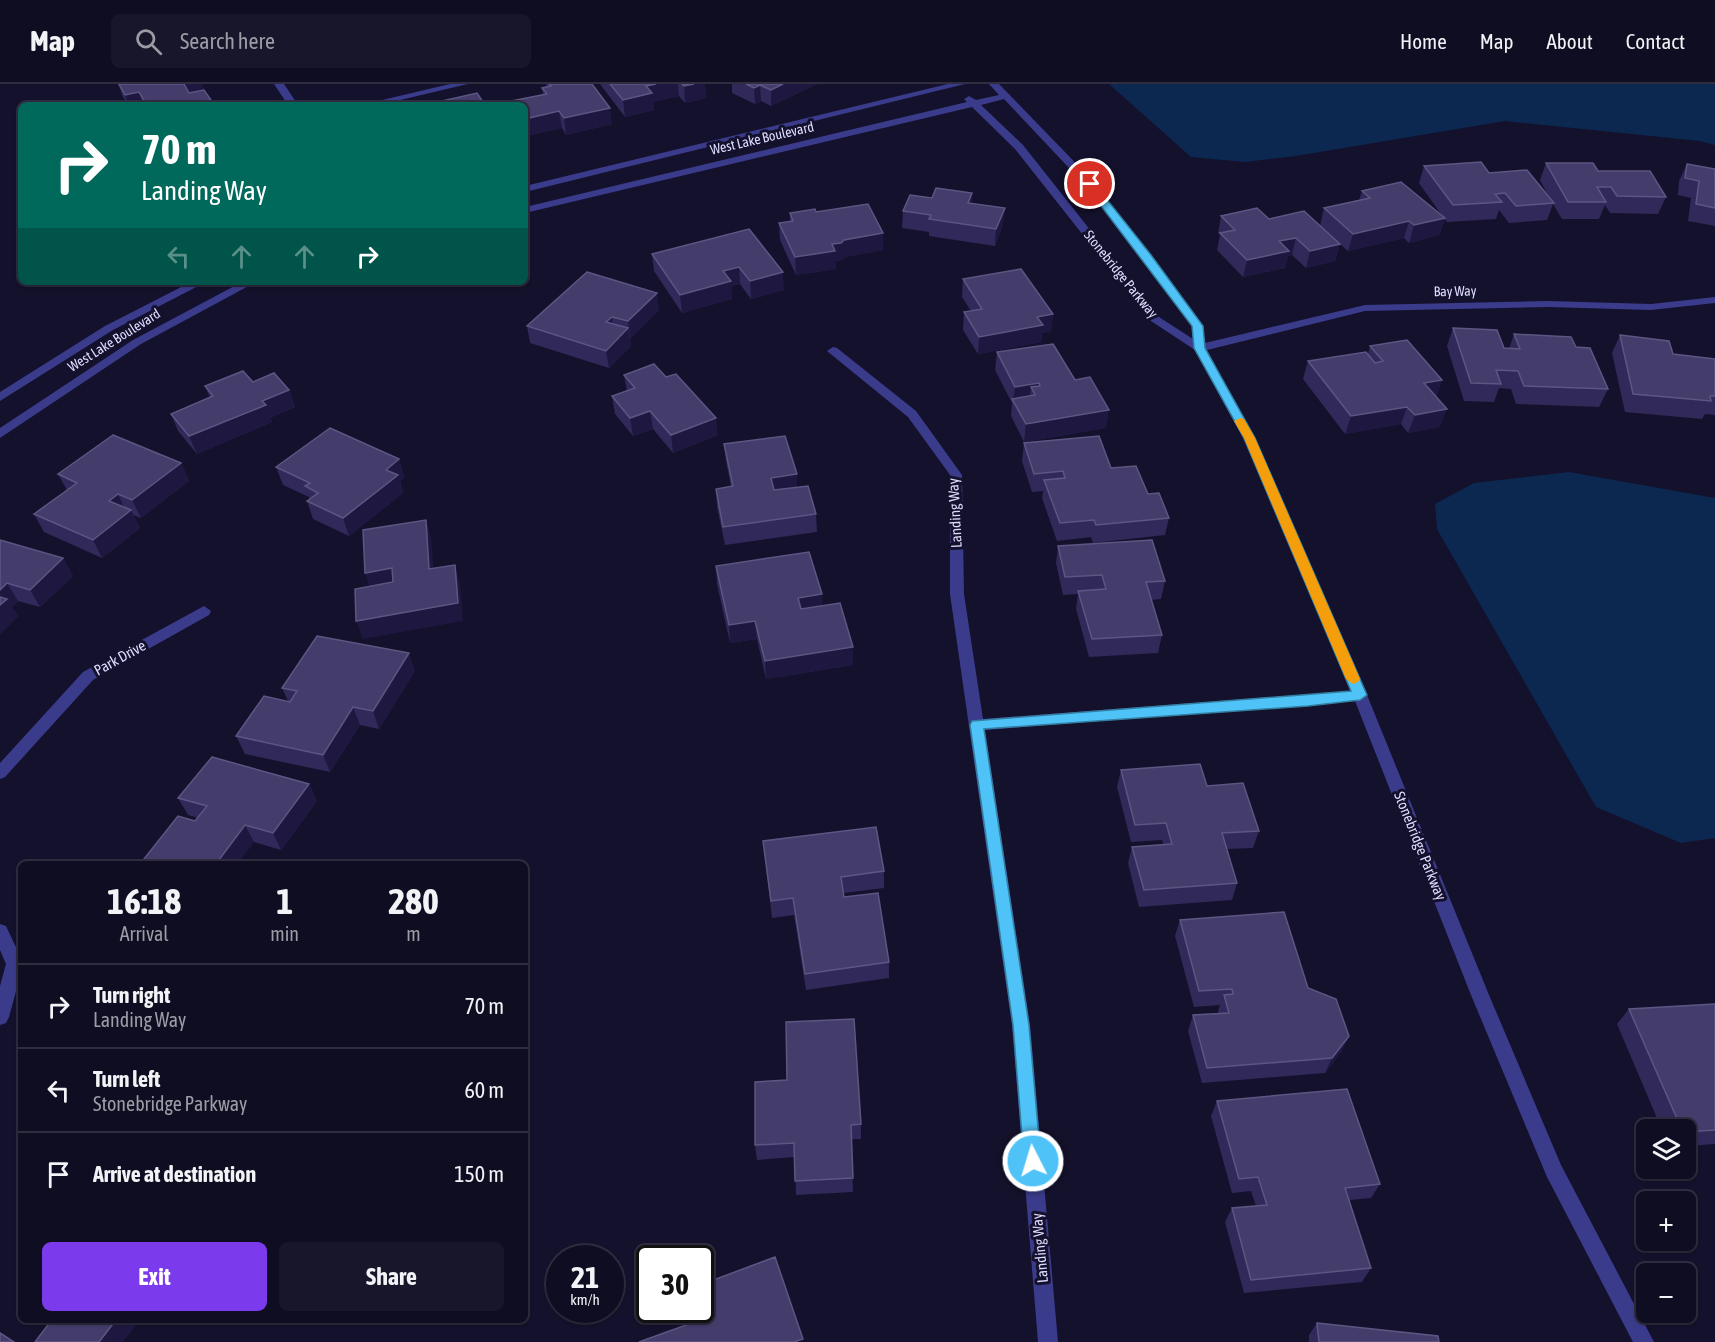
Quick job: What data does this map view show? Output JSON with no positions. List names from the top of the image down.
{
  "streets": {
    "street": [
      "West Lake Boulevard",
      "Stonebridge Parkway",
      "Bay Way",
      "Landing Way",
      "Park Drive"
    ]
  },
  "crossings": [
    ["West Lake Boulevard", "Stonebridge Parkway"],
    ["Stonebridge Parkway", "Bay Way"]
  ],
  "page": {
    "header": "Map",
    "search": "Search here",
    "nav": [
      "Home",
      "Map",
      "About",
      "Contact"
    ],
    "turn": ["70 m", "Landing Way"],
    "eta": [
      "16:18",
      "Arrival",
      "1",
      "min",
      "280",
      "m"
    ],
    "list": [
      {
        "name": "Turn right",
        "note": "Landing Way",
        "value": "70 m"
      },
      {
        "name": "Turn left",
        "note": "Stonebridge Parkway",
        "value": "60 m"
      },
      {
        "name": "Arrive at destination",
        "value": "150 m"
      }
    ],
    "map_buttons": ["+", "−"],
    "buttons": ["Exit", "Share"],
    "speed": "21 km/h",
    "limit": "30"
  }
}
